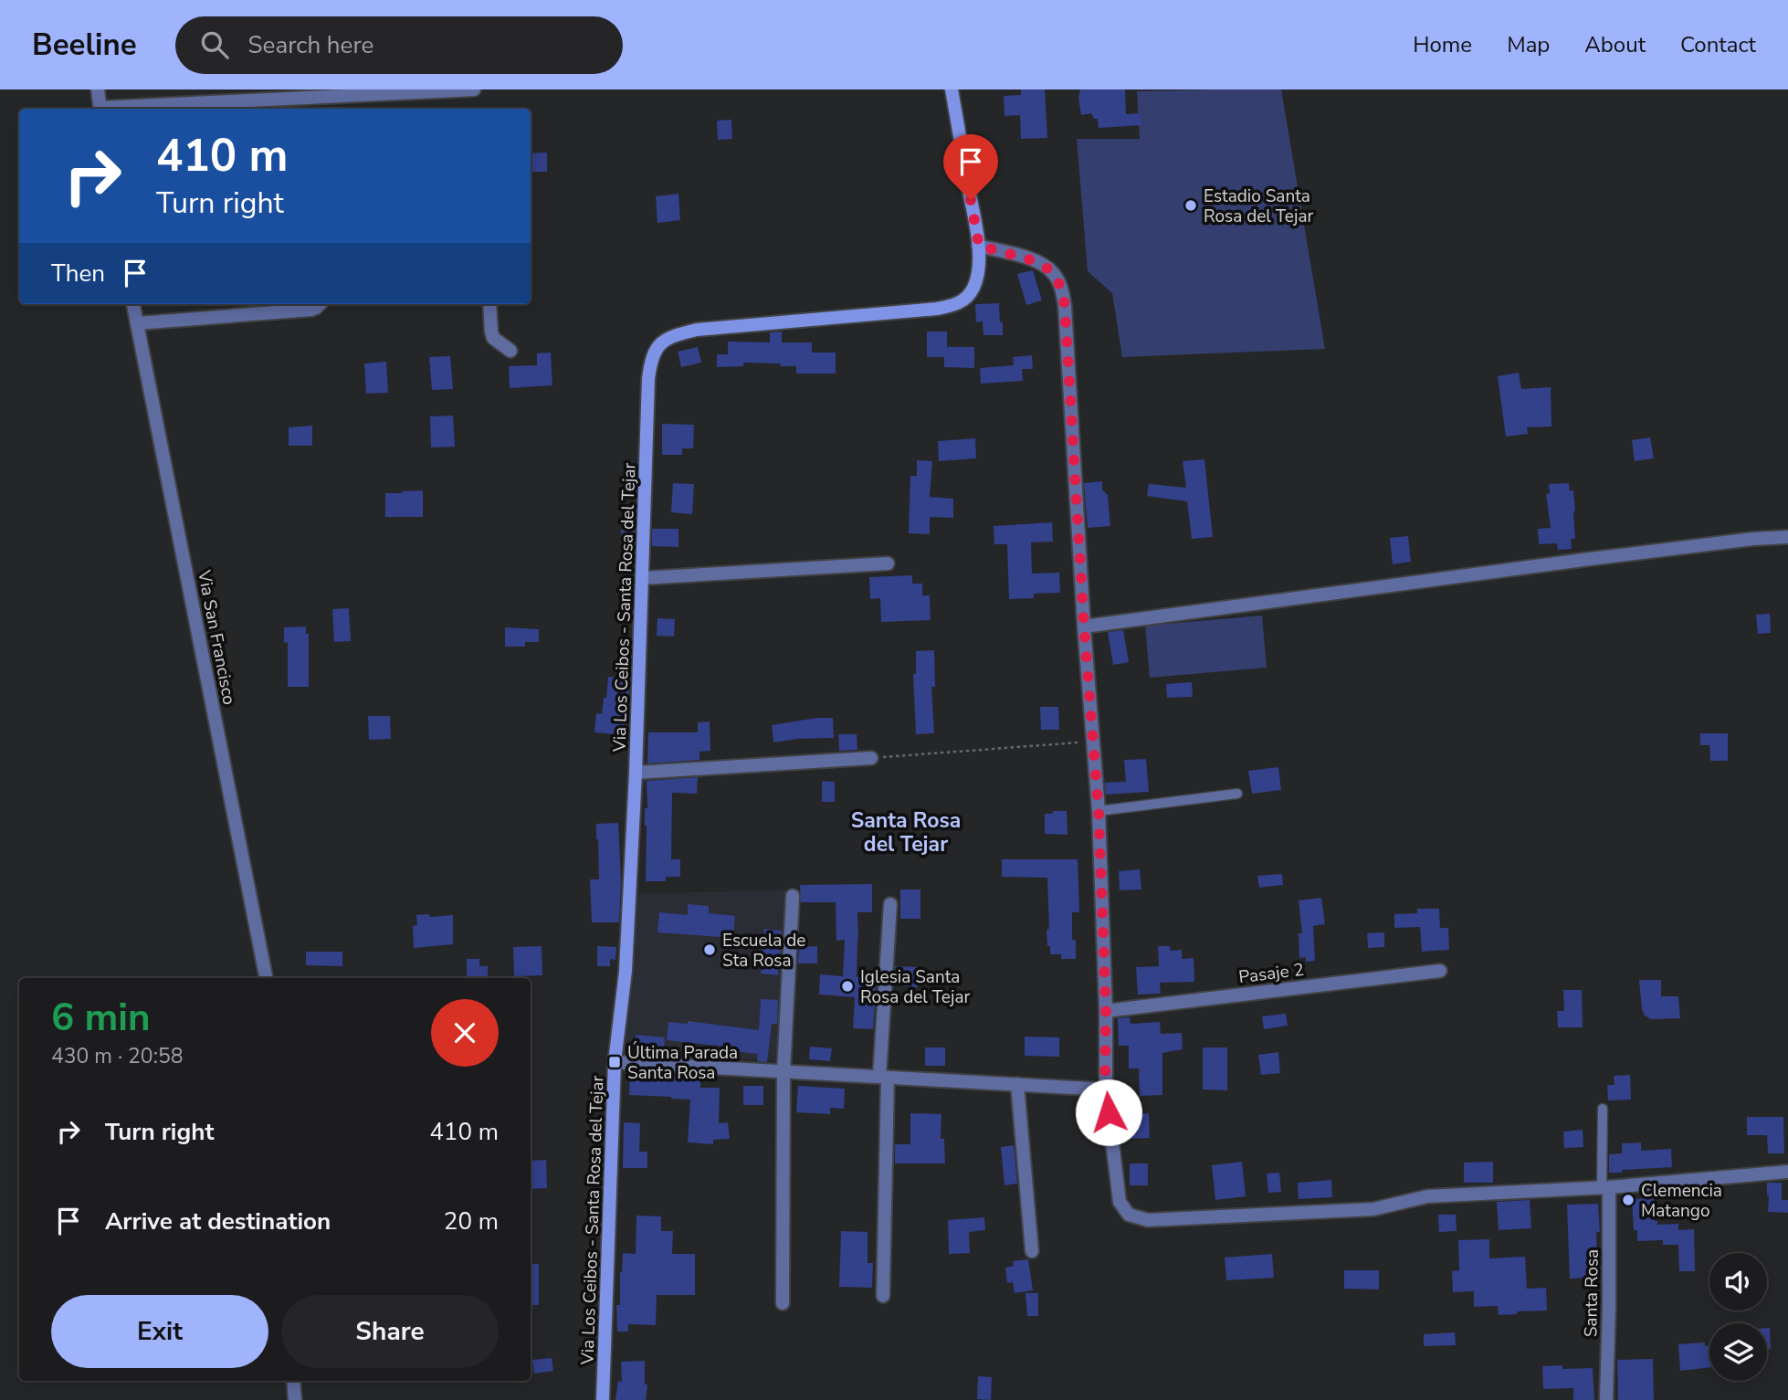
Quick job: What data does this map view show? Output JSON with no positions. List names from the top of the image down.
{
  "streets": {
    "main road": ["Via Los Ceibos - Santa Rosa del Tejar"],
    "street": ["Via San Francisco", "Pasaje 2", "Santa Rosa"]
  },
  "districts": ["Santa Rosa del Tejar"],
  "places": {
    "other": [
      "Estadio Santa Rosa del Tejar",
      "Escuela de Sta Rosa",
      "Iglesia Santa Rosa del Tejar",
      "Clemencia Matango"
    ],
    "transit": ["Última Parada Santa Rosa"]
  },
  "page": {
    "header": "Beeline",
    "search": "Search here",
    "nav": [
      "Home",
      "Map",
      "About",
      "Contact"
    ],
    "turn": ["410 m", "Turn right"],
    "then": "Then",
    "heading": ["6 min", "430 m · 20:58"],
    "list": [
      {
        "name": "Turn right",
        "value": "410 m"
      },
      {
        "name": "Arrive at destination",
        "value": "20 m"
      }
    ],
    "buttons": ["Exit", "Share"]
  }
}
